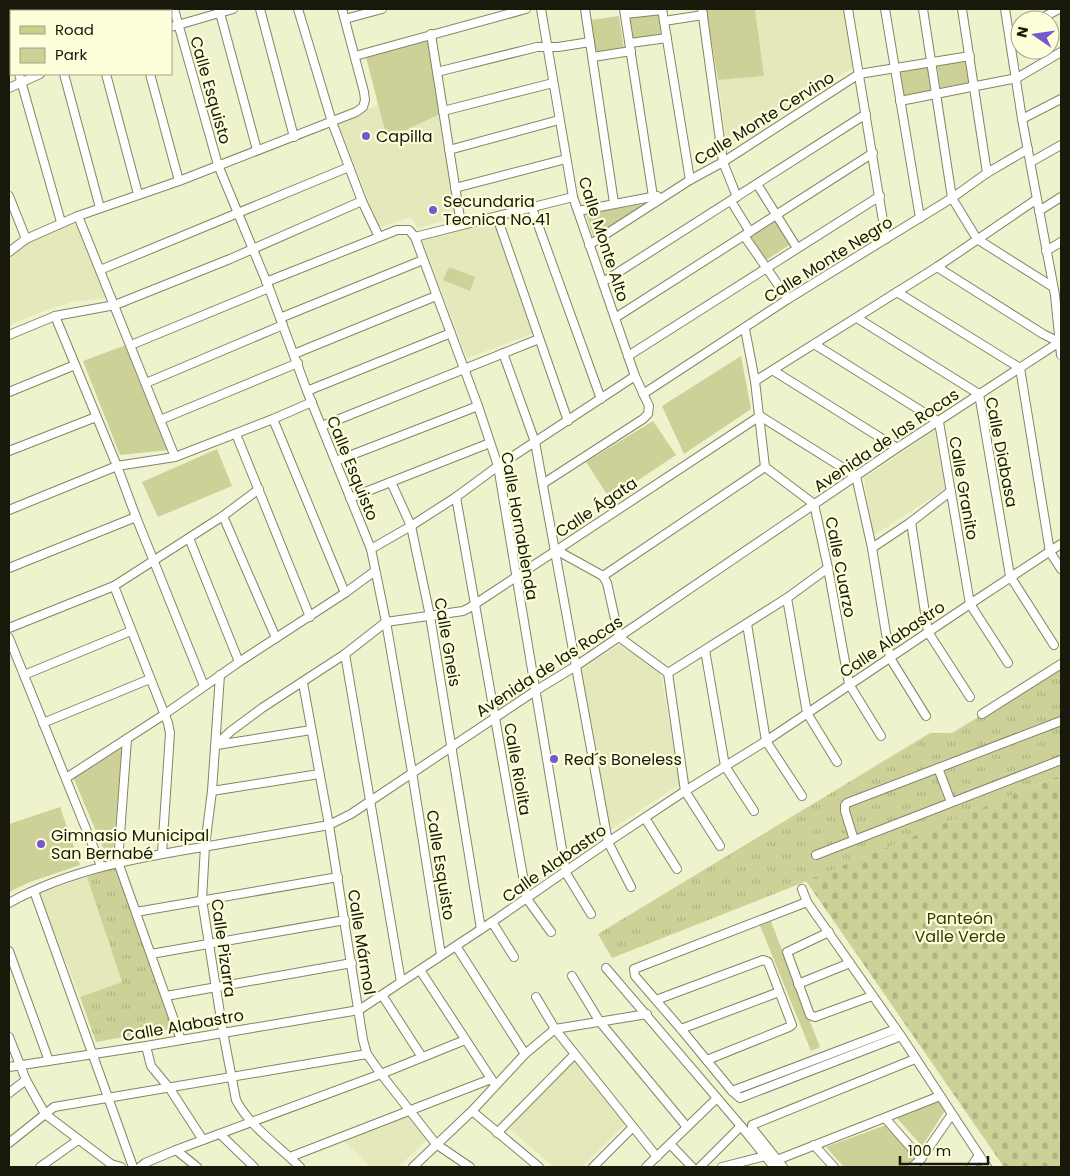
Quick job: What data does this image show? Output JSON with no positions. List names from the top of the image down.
{
  "streets": {
    "street": [
      "Calle Esquisto",
      "Calle Monte Cervino",
      "Calle Monte Alto",
      "Calle Monte Negro",
      "Avenida de las Rocas",
      "Calle Diabasa",
      "Calle Granito",
      "Calle Ágata",
      "Calle Hornablenda",
      "Calle Cuarzo",
      "Calle Alabastro",
      "Calle Gneis",
      "Calle Riolita",
      "Calle Mármol",
      "Calle Pizarra"
    ]
  },
  "crossings": [
    ["Calle Esquisto", "Avenida de las Rocas"],
    ["Calle Esquisto", "Calle Ágata"],
    ["Calle Esquisto", "Calle Alabastro"],
    ["Calle Monte Alto", "Calle Monte Negro"],
    ["Avenida de las Rocas", "Calle Diabasa"],
    ["Avenida de las Rocas", "Calle Granito"],
    ["Avenida de las Rocas", "Calle Hornablenda"],
    ["Avenida de las Rocas", "Calle Cuarzo"],
    ["Avenida de las Rocas", "Calle Gneis"],
    ["Avenida de las Rocas", "Calle Riolita"],
    ["Avenida de las Rocas", "Calle Mármol"],
    ["Avenida de las Rocas", "Calle Pizarra"],
    ["Calle Diabasa", "Calle Alabastro"],
    ["Calle Granito", "Calle Alabastro"],
    ["Calle Ágata", "Calle Hornablenda"],
    ["Calle Ágata", "Calle Gneis"],
    ["Calle Ágata", "Calle Riolita"],
    ["Calle Hornablenda", "Calle Alabastro"],
    ["Calle Cuarzo", "Calle Alabastro"],
    ["Calle Alabastro", "Calle Gneis"],
    ["Calle Alabastro", "Calle Riolita"],
    ["Calle Alabastro", "Calle Mármol"],
    ["Calle Alabastro", "Calle Pizarra"]
  ],
  "parks": ["Panteón Valle Verde"],
  "places": [
    "Capilla",
    "Secundaria Tecnica No.41",
    "Red´s Boneless",
    "Gimnasio Municipal San Bernabé"
  ],
  "legend": ["Road", "Park"],
  "scale_bar": "100 m",
  "north": "left"
}
